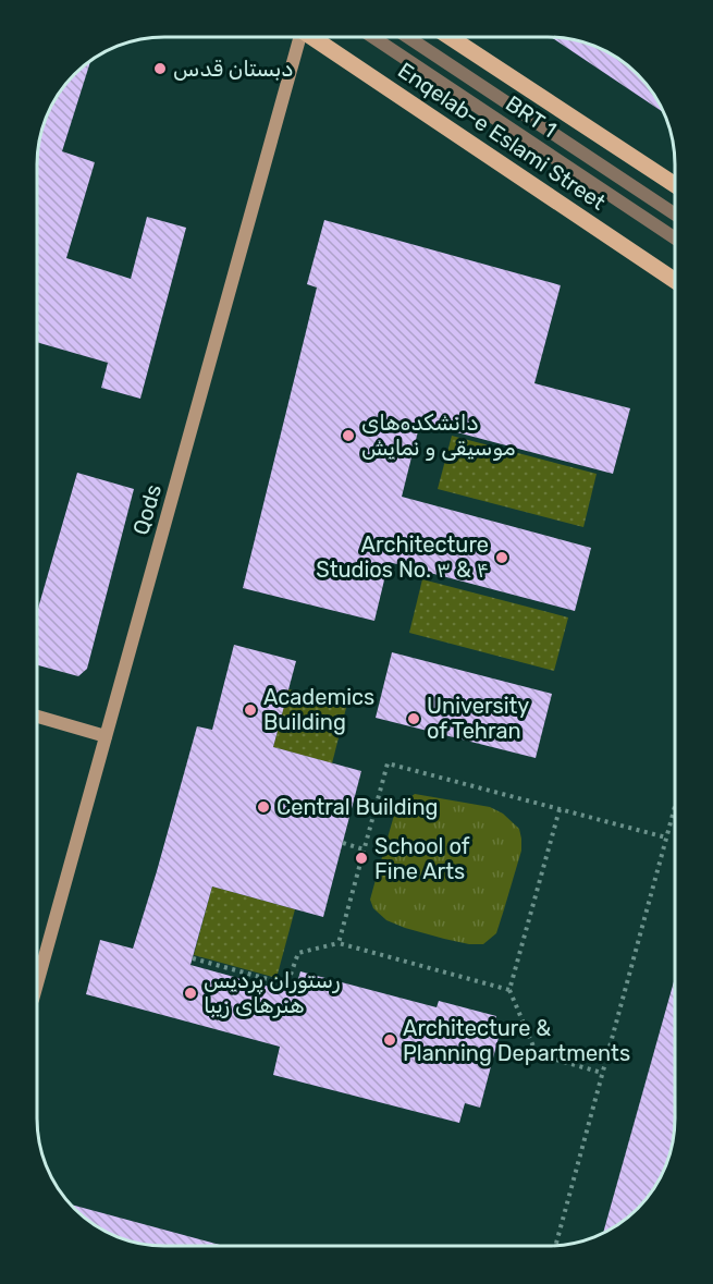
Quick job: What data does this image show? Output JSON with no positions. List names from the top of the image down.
{
  "streets": {
    "main road": ["Enqelab-e Eslami Street"],
    "street": ["Qods"],
    "lane": ["BRT 1"]
  },
  "places": [
    "دبستان قدس",
    "دانشکده‌های موسیقی و نمایش",
    "Architecture Studios No. ۳ & ۴",
    "Academics Building",
    "University of Tehran",
    "Central Building",
    "School of Fine Arts",
    "رستوران پردیس هنرهای زیبا",
    "Architecture & Planning Departments"
  ]
}
